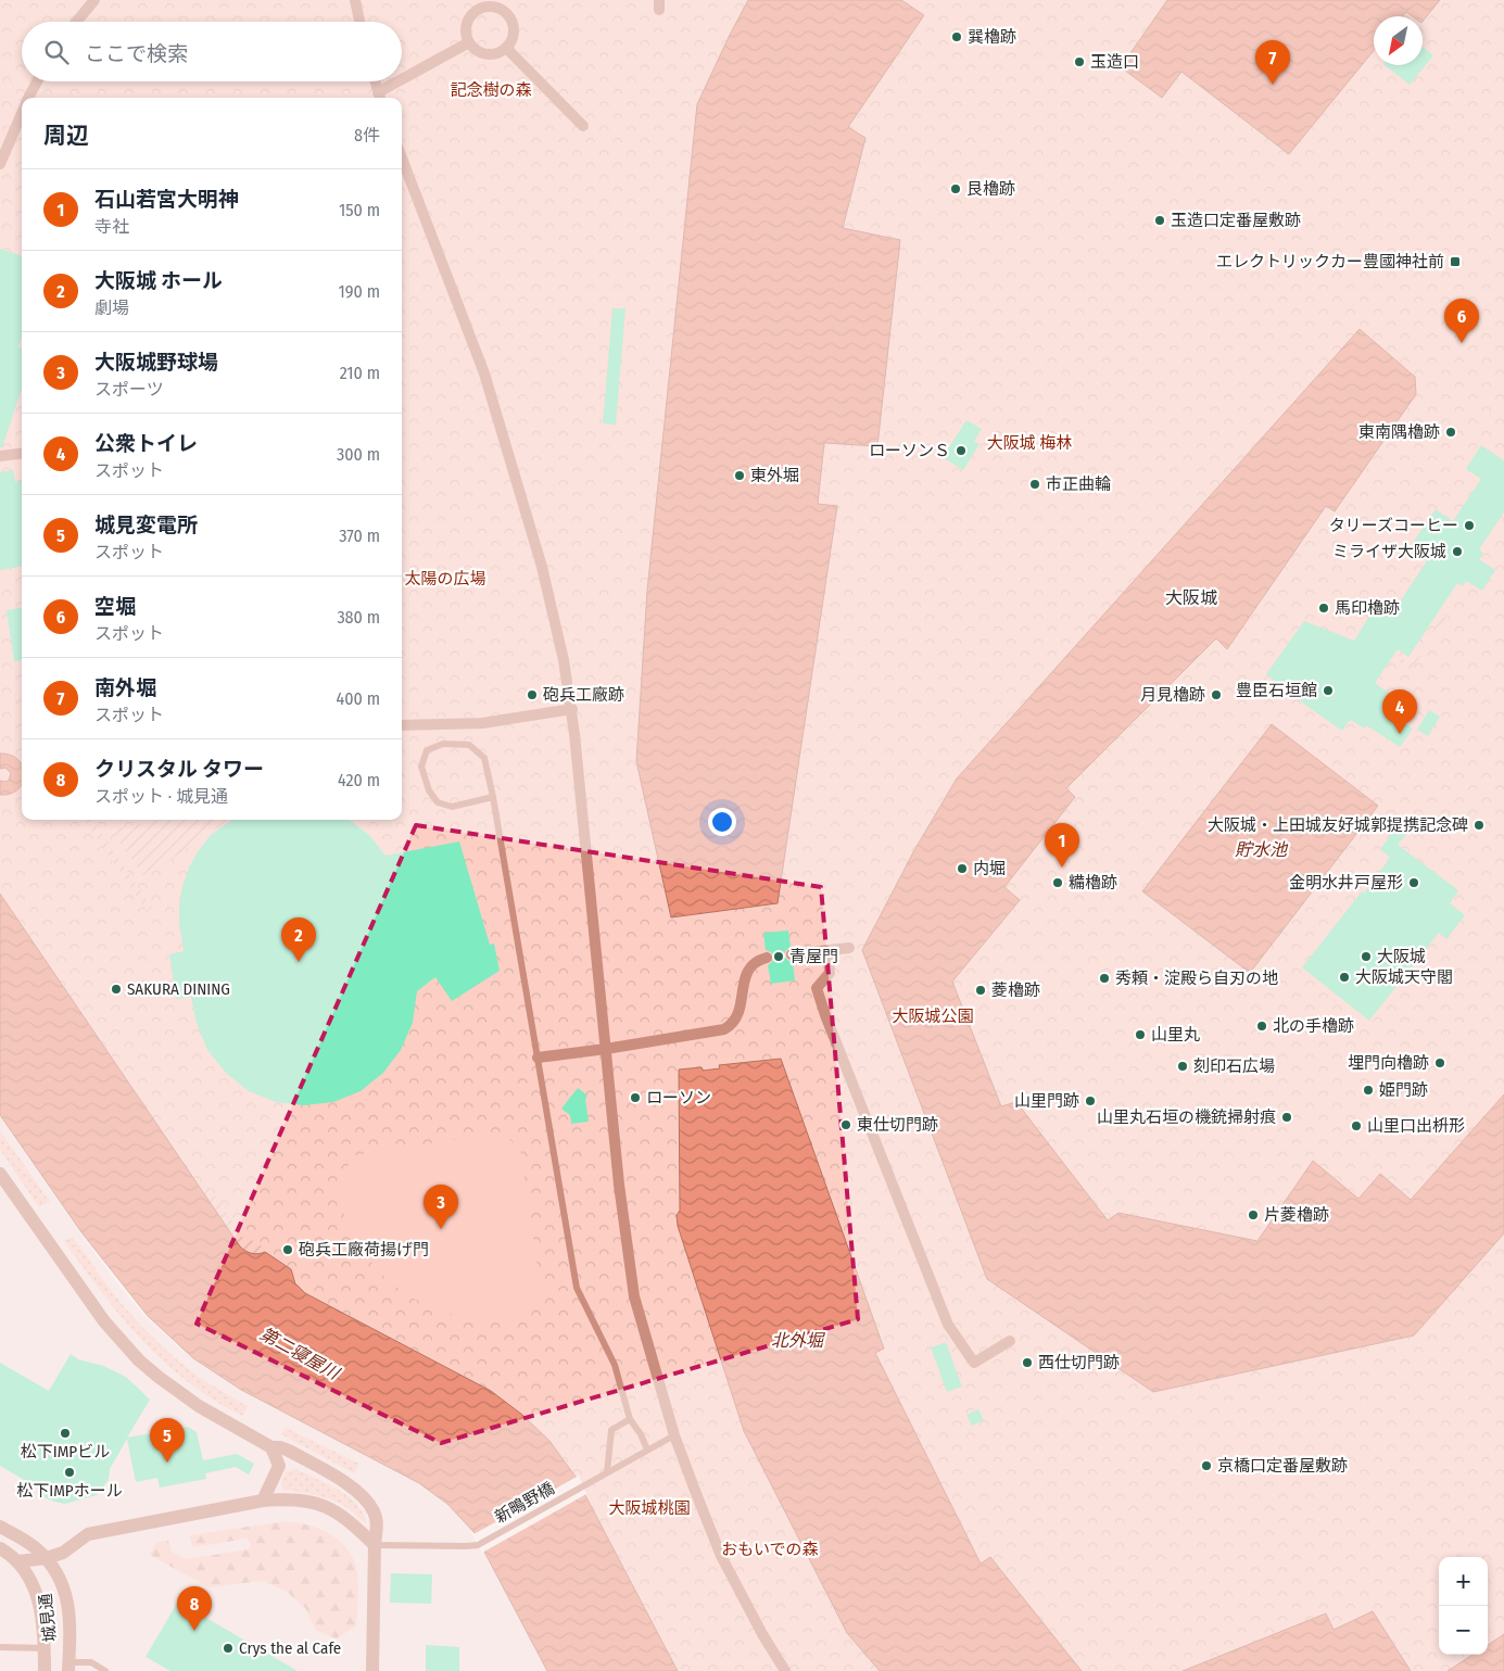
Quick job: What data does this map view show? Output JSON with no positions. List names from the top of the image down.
{
  "streets": {
    "street": ["城見通"],
    "lane": ["新鴫野橋"]
  },
  "districts": ["大阪城"],
  "water": ["貯水池", "北外堀", "第二寝屋川"],
  "parks": [
    "記念樹の森",
    "大阪城 梅林",
    "太陽の広場",
    "大阪城公園",
    "大阪城桃園",
    "おもいでの森"
  ],
  "places": {
    "other": [
      "巽櫓跡",
      "玉造口",
      "艮櫓跡",
      "玉造口定番屋敷跡",
      "東南隅櫓跡",
      "ローソンＳ",
      "東外堀",
      "市正曲輪",
      "タリーズコーヒー",
      "ミライザ大阪城",
      "馬印櫓跡",
      "豊臣石垣館",
      "砲兵工廠跡",
      "月見櫓跡",
      "大阪城・上田城友好城郭提携記念碑",
      "内堀",
      "糒櫓跡",
      "金明水井戸屋形",
      "青屋門",
      "大阪城",
      "大阪城天守閣",
      "秀頼・淀殿ら自刃の地",
      "SAKURA DINING",
      "菱櫓跡",
      "北の手櫓跡",
      "山里丸",
      "埋門向櫓跡",
      "刻印石広場",
      "姫門跡",
      "ローソン",
      "山里門跡",
      "山里丸石垣の機銃掃射痕",
      "東仕切門跡",
      "山里口出枡形",
      "片菱櫓跡",
      "砲兵工廠荷揚げ門",
      "西仕切門跡",
      "松下IMPビル",
      "京橋口定番屋敷跡",
      "松下IMPホール",
      "Crys the al Cafe"
    ],
    "transit": ["エレクトリックカー豊國神社前"]
  },
  "north": "bottom left",
  "page": {
    "search": "ここで検索",
    "pins": [
      "7",
      "6",
      "4",
      "1",
      "2",
      "3",
      "5",
      "8"
    ],
    "heading": ["周辺", "8件"],
    "list": [
      {
        "mark": "1",
        "name": "石山若宮大明神",
        "note": "寺社",
        "value": "150 m"
      },
      {
        "mark": "2",
        "name": "大阪城 ホール",
        "note": "劇場",
        "value": "190 m"
      },
      {
        "mark": "3",
        "name": "大阪城野球場",
        "note": "スポーツ",
        "value": "210 m"
      },
      {
        "mark": "4",
        "name": "公衆トイレ",
        "note": "スポット",
        "value": "300 m"
      },
      {
        "mark": "5",
        "name": "城見変電所",
        "note": "スポット",
        "value": "370 m"
      },
      {
        "mark": "6",
        "name": "空堀",
        "note": "スポット",
        "value": "380 m"
      },
      {
        "mark": "7",
        "name": "南外堀",
        "note": "スポット",
        "value": "400 m"
      },
      {
        "mark": "8",
        "name": "クリスタル タワー",
        "note": "スポット · 城見通",
        "value": "420 m"
      }
    ],
    "map_buttons": ["+", "−"]
  }
}
